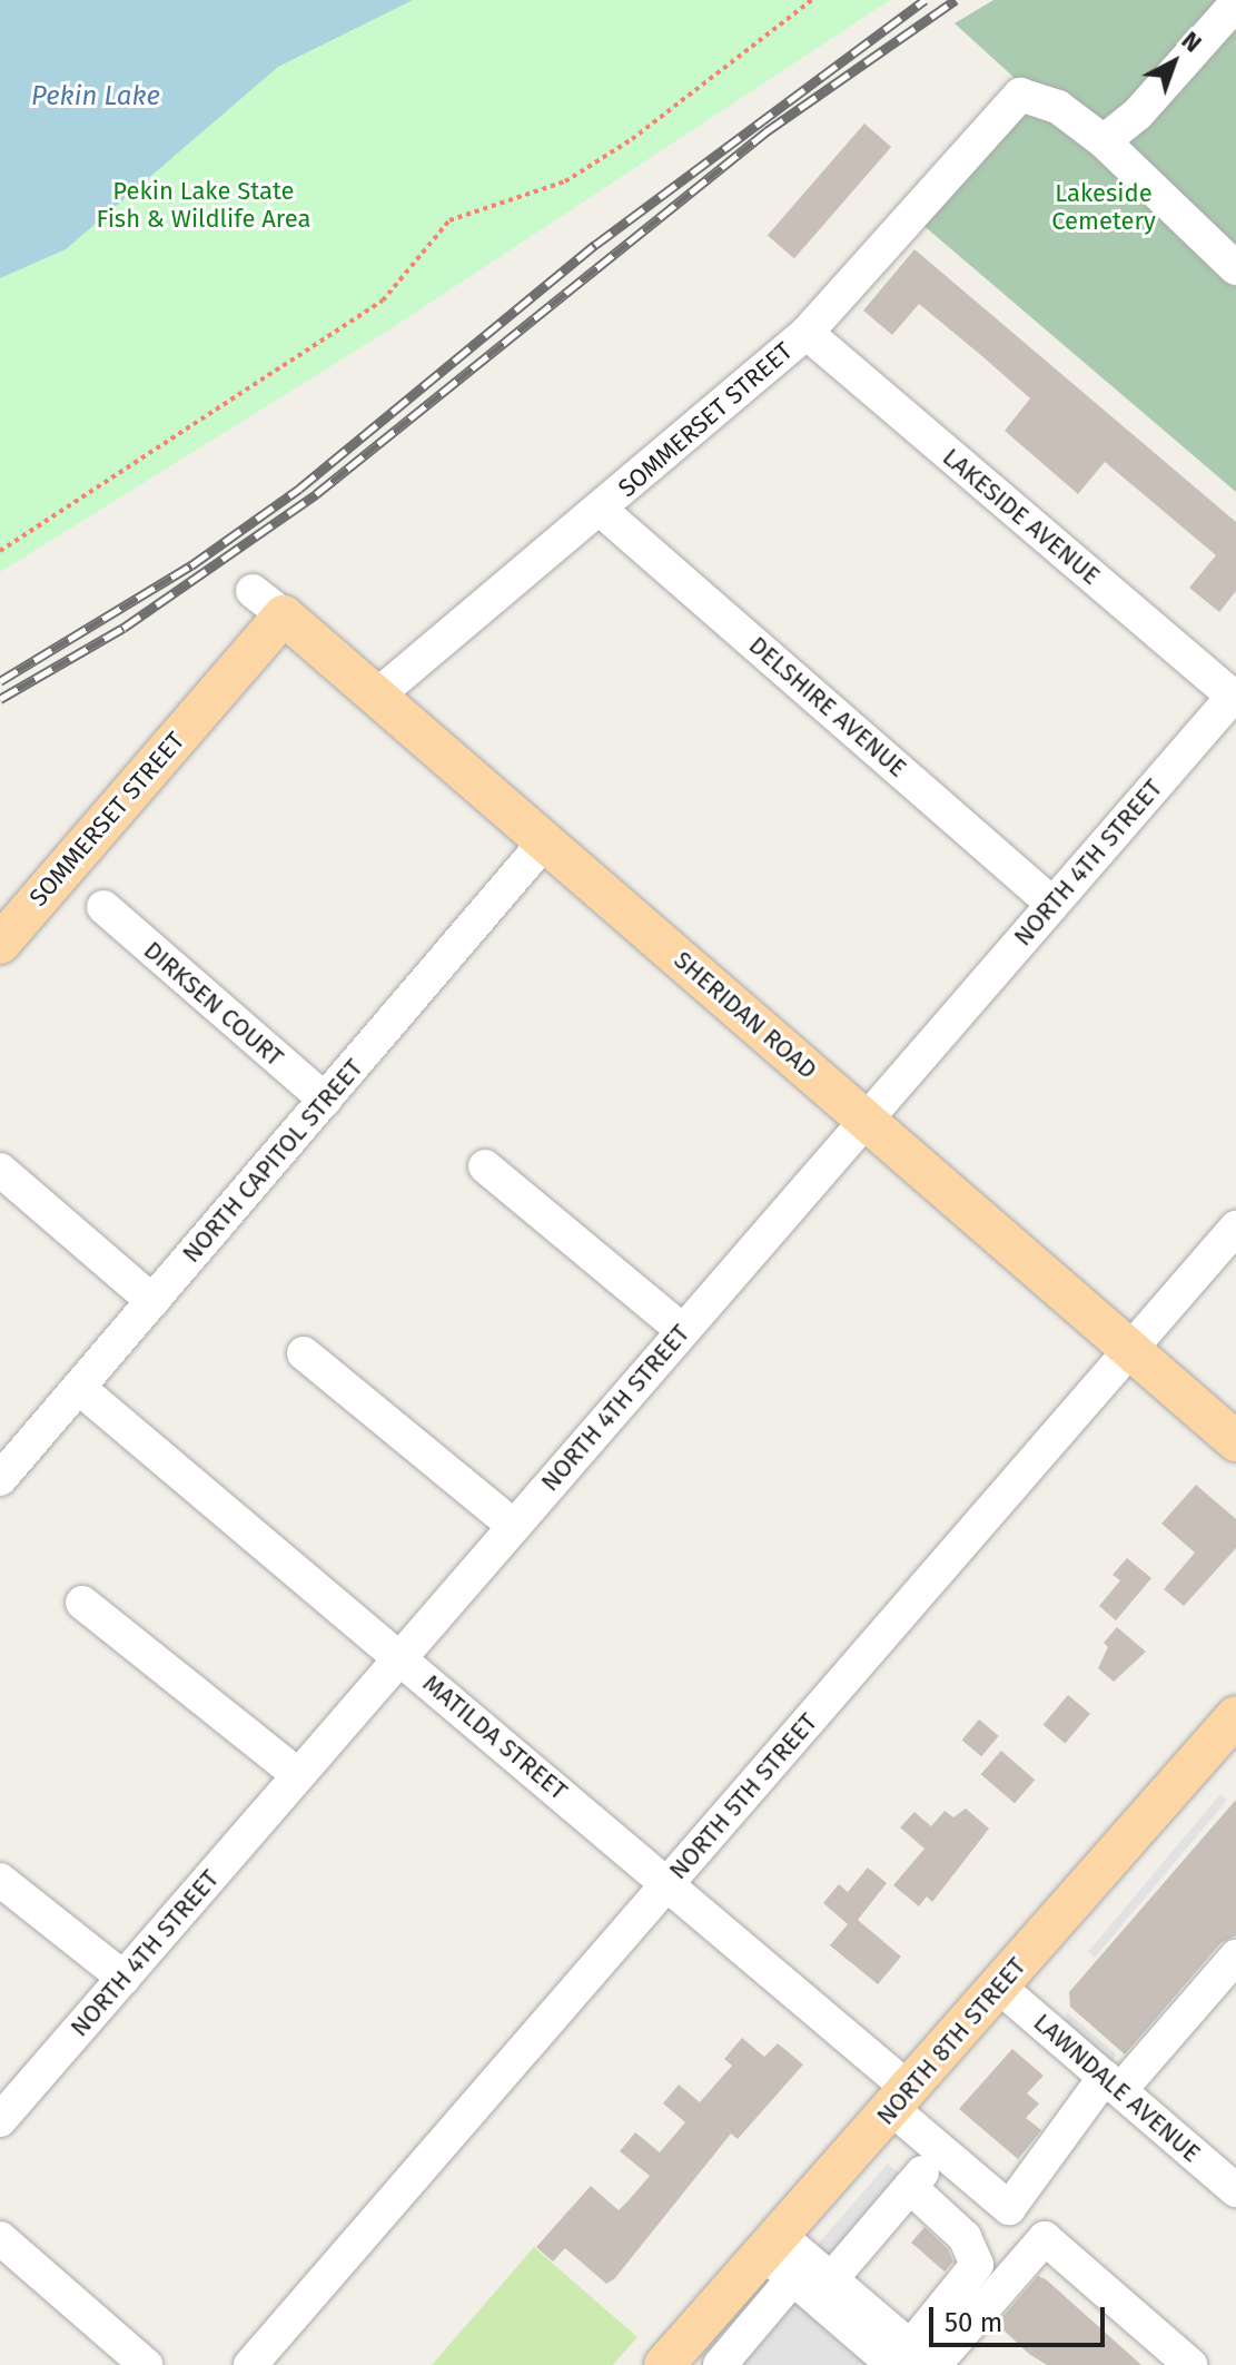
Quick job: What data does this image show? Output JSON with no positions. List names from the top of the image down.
{
  "streets": {
    "main road": ["SOMMERSET STREET", "SHERIDAN ROAD", "NORTH 8TH STREET"],
    "street": [
      "LAKESIDE AVENUE",
      "DELSHIRE AVENUE",
      "NORTH 4TH STREET",
      "DIRKSEN COURT",
      "NORTH CAPITOL STREET",
      "MATILDA STREET",
      "NORTH 5TH STREET",
      "LAWNDALE AVENUE"
    ]
  },
  "crossings": [
    ["SOMMERSET STREET", "LAKESIDE AVENUE"],
    ["SOMMERSET STREET", "DELSHIRE AVENUE"],
    ["SOMMERSET STREET", "SHERIDAN ROAD"],
    ["LAKESIDE AVENUE", "NORTH 4TH STREET"],
    ["DELSHIRE AVENUE", "NORTH 4TH STREET"],
    ["NORTH 4TH STREET", "SHERIDAN ROAD"],
    ["NORTH 4TH STREET", "MATILDA STREET"],
    ["DIRKSEN COURT", "NORTH CAPITOL STREET"],
    ["SHERIDAN ROAD", "NORTH CAPITOL STREET"],
    ["SHERIDAN ROAD", "NORTH 5TH STREET"],
    ["NORTH CAPITOL STREET", "MATILDA STREET"],
    ["MATILDA STREET", "NORTH 5TH STREET"],
    ["MATILDA STREET", "NORTH 8TH STREET"],
    ["MATILDA STREET", "LAWNDALE AVENUE"],
    ["NORTH 8TH STREET", "LAWNDALE AVENUE"]
  ],
  "water": ["Pekin Lake"],
  "parks": ["Pekin Lake State Fish & Wildlife Area", "Lakeside Cemetery"],
  "scale_bar": "50 m",
  "north": "top right"
}
